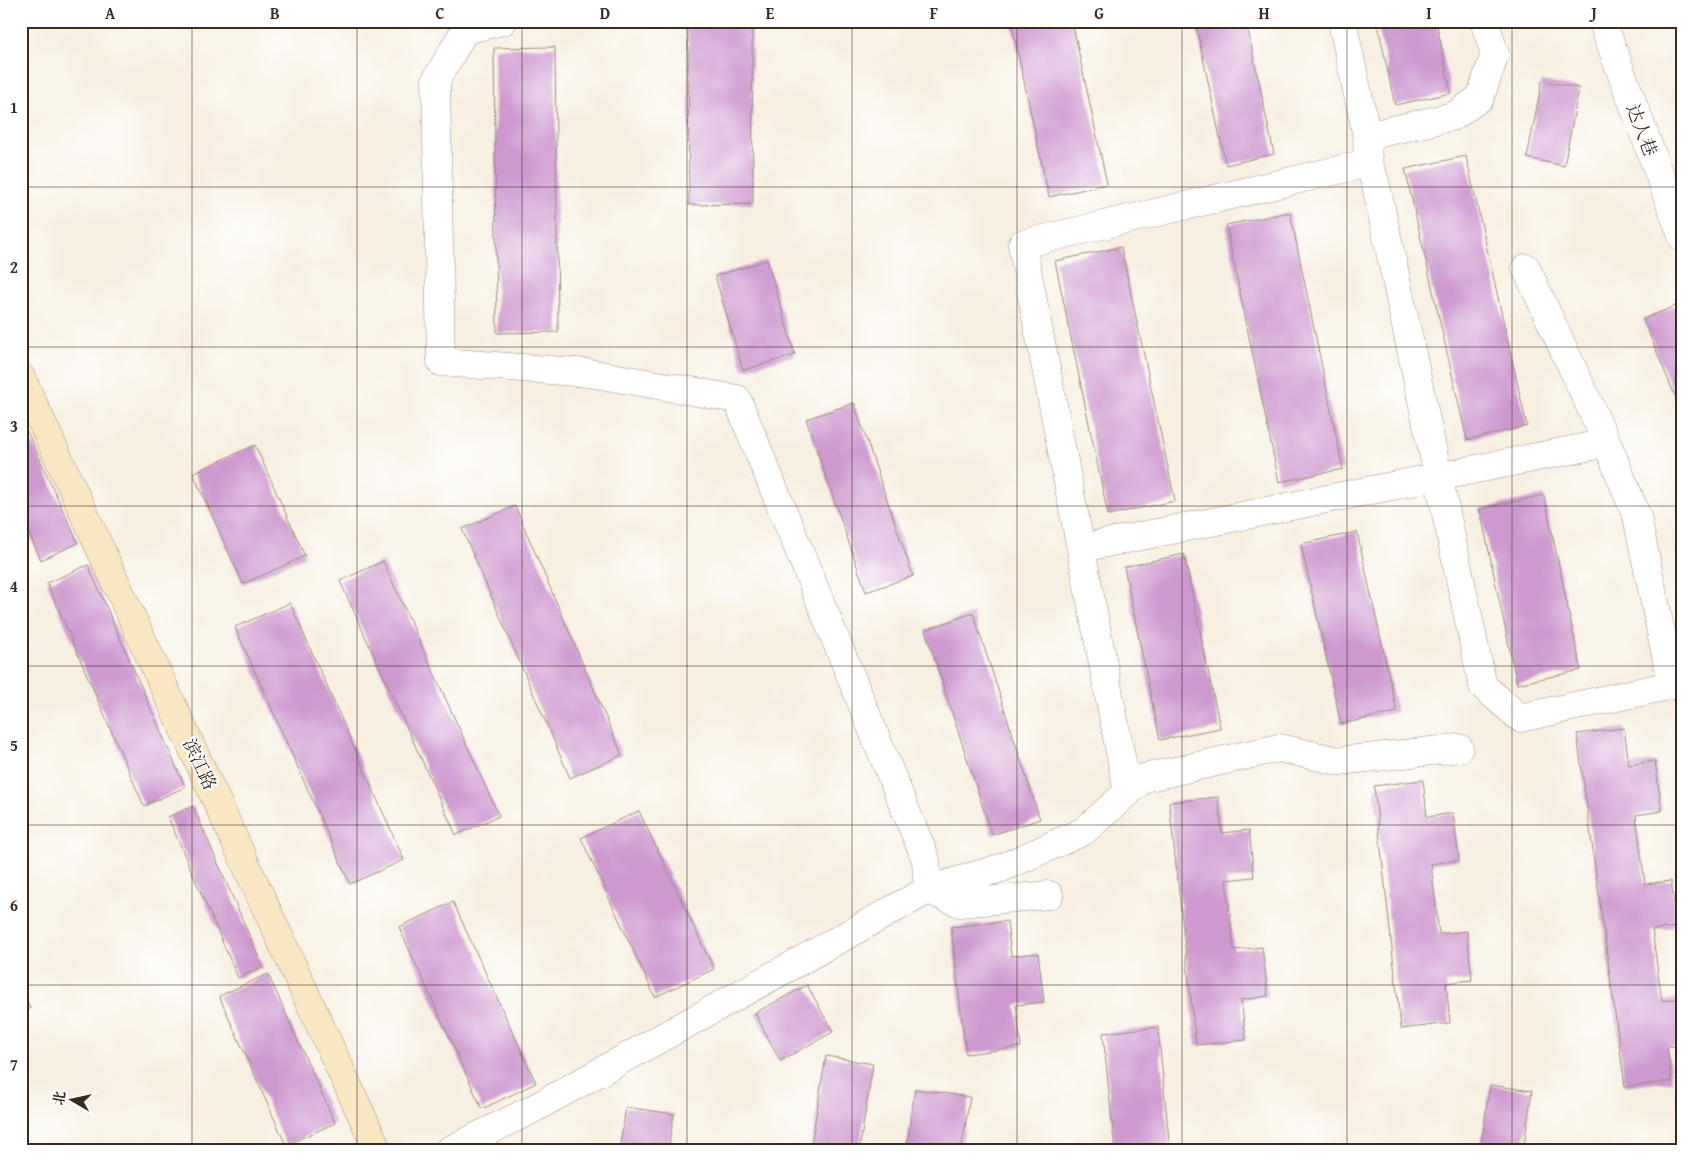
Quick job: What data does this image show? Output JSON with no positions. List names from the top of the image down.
{
  "streets": {
    "main road": ["滨江路"],
    "street": ["达人巷"]
  },
  "north": "left",
  "grid": {
    "columns": [
      "A",
      "B",
      "C",
      "D",
      "E",
      "F",
      "G",
      "H",
      "I",
      "J"
    ],
    "rows": [
      "1",
      "2",
      "3",
      "4",
      "5",
      "6",
      "7"
    ]
  }
}
